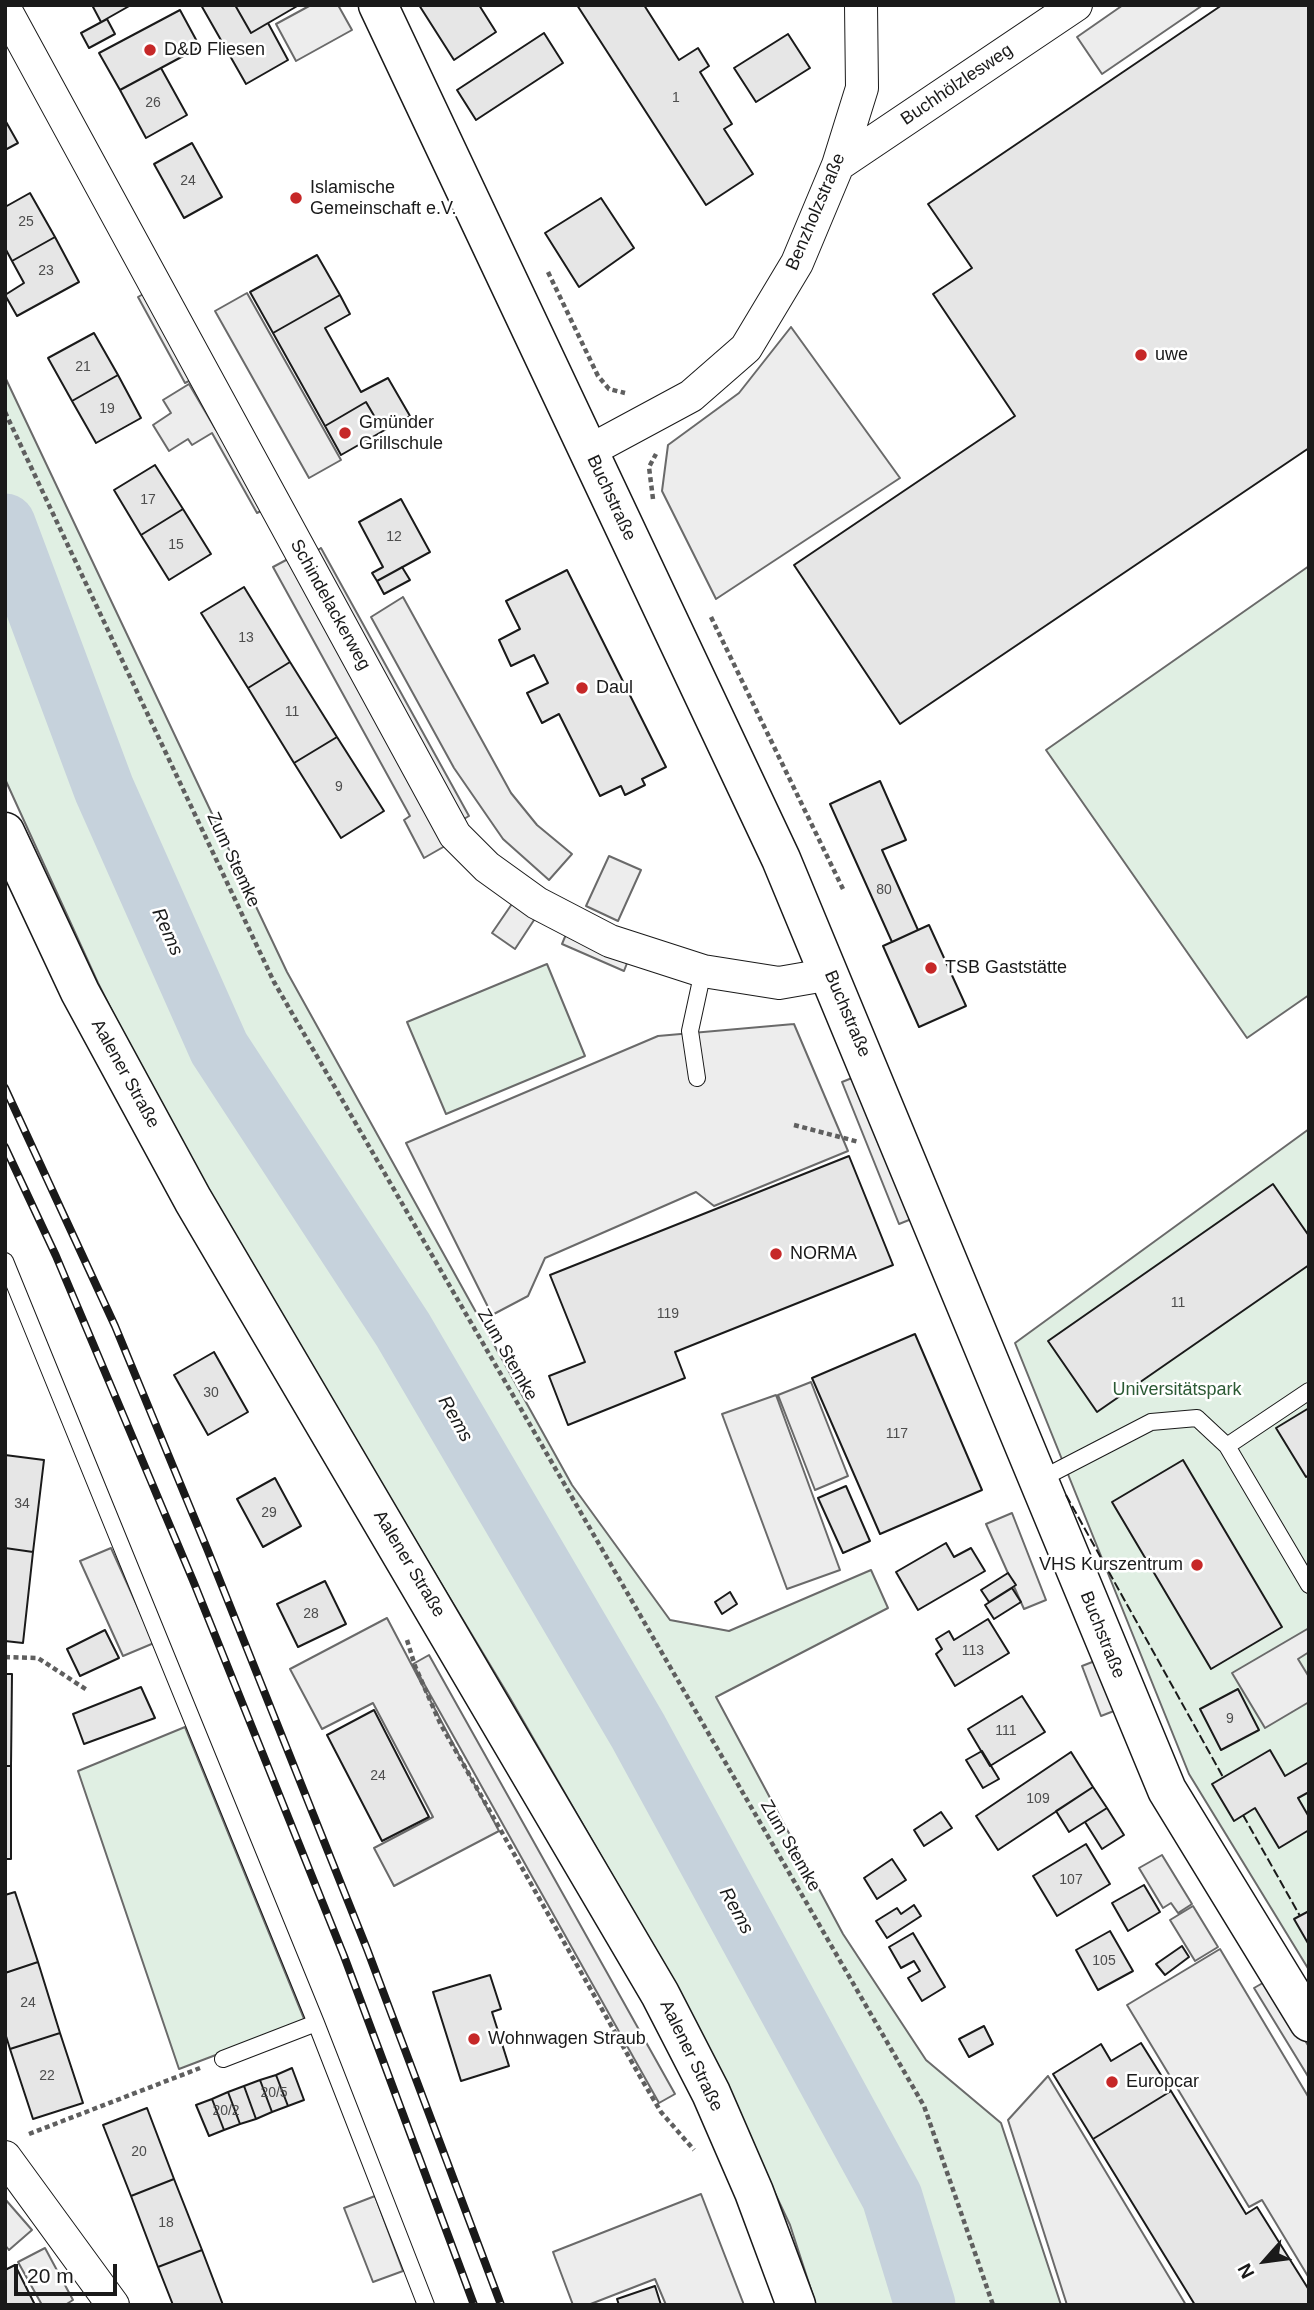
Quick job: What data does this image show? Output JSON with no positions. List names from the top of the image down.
{
  "streets": {
    "street": [
      "Buchhölzlesweg",
      "Benzholzstraße",
      "Buchstraße",
      "Schindelackerweg",
      "Aalener Straße"
    ],
    "path": ["Zum Stemke"]
  },
  "crossings": [
    ["Buchhölzlesweg", "Benzholzstraße"],
    ["Benzholzstraße", "Buchstraße"],
    ["Buchstraße", "Schindelackerweg"]
  ],
  "water": ["Rems"],
  "parks": ["Universitätspark"],
  "places": [
    "D&D Fliesen",
    "Islamische Gemeinschaft e.V.",
    "uwe",
    "Gmünder Grillschule",
    "Daul",
    "TSB Gaststätte",
    "NORMA",
    "VHS Kurszentrum",
    "Wohnwagen Straub",
    "Europcar"
  ],
  "house_numbers": [
    "1",
    "26",
    "24",
    "25",
    "23",
    "21",
    "19",
    "17",
    "12",
    "15",
    "13",
    "11",
    "9",
    "80",
    "11",
    "119",
    "30",
    "117",
    "34",
    "29",
    "28",
    "113",
    "9",
    "111",
    "24",
    "109",
    "107",
    "105",
    "24",
    "22",
    "20/5",
    "20/2",
    "20",
    "18"
  ],
  "scale_bar": "20 m",
  "north": "bottom left"
}
